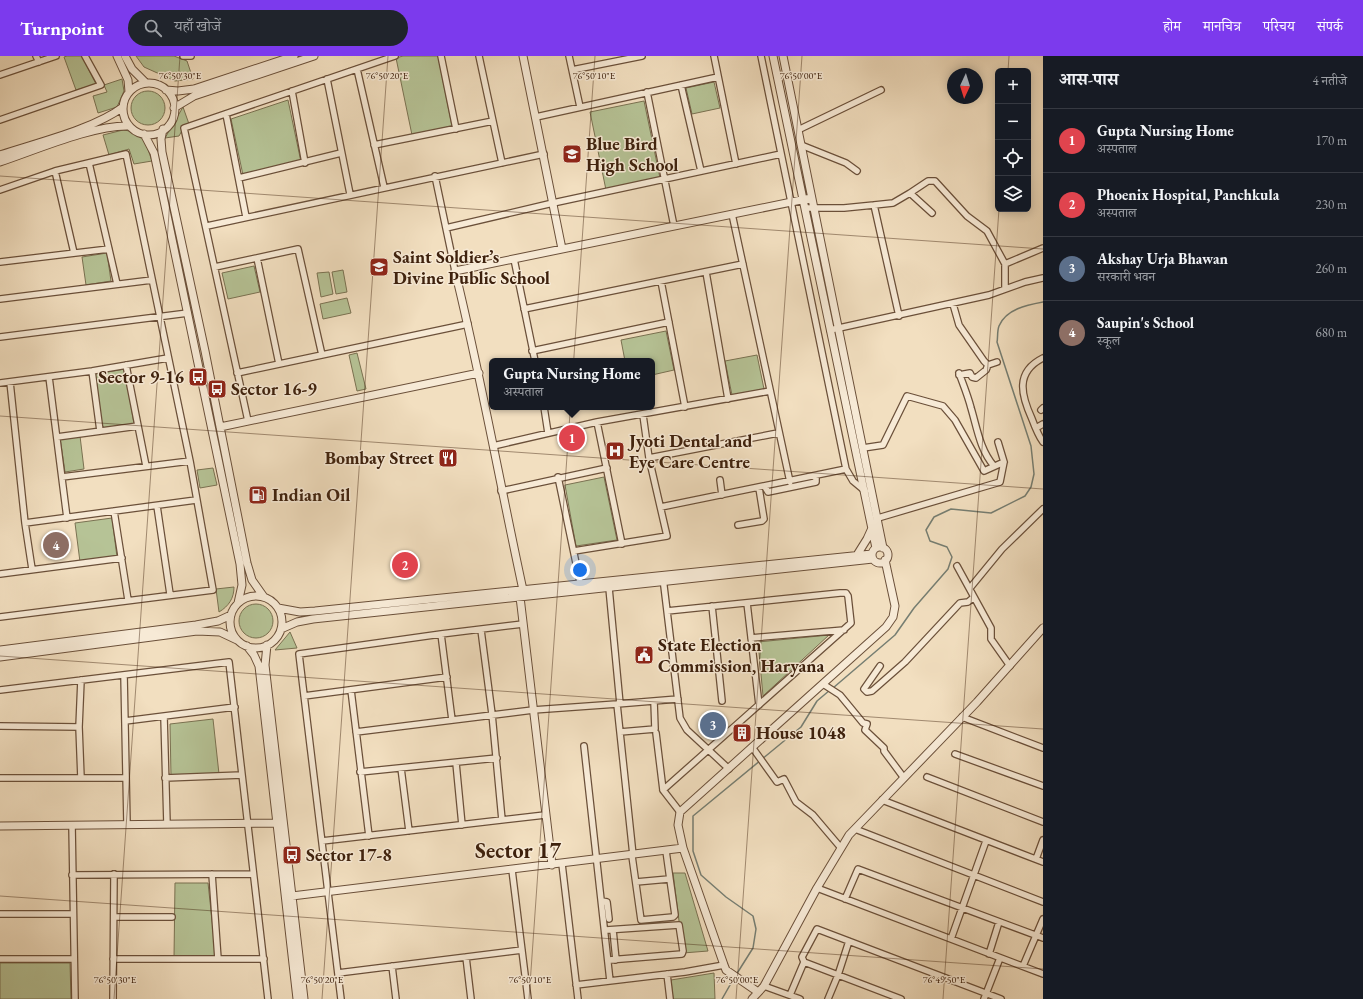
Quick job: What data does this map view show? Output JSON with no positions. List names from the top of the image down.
{
  "districts": ["Sector 17"],
  "places": {
    "school or university": ["Blue Bird High School", "Saint Soldier’s Divine Public School"],
    "bus stop": ["Sector 9-16", "Sector 16-9", "Sector 17-8"],
    "hospital": ["Jyoti Dental and Eye Care Centre"],
    "restaurant": ["Bombay Street"],
    "fuel station": ["Indian Oil"],
    "public building": ["State Election Commission, Haryana"],
    "building": ["House 1048"]
  },
  "north": "bottom",
  "page": {
    "header": "Turnpoint",
    "search": "यहाँ खोजें",
    "nav": [
      "होम",
      "मानचित्र",
      "परिचय",
      "संपर्क"
    ],
    "heading": ["आस-पास", "4 नतीजे"],
    "map_buttons": ["+", "−"],
    "list": [
      {
        "mark": "1",
        "name": "Gupta Nursing Home",
        "note": "अस्पताल",
        "value": "170 m"
      },
      {
        "mark": "2",
        "name": "Phoenix Hospital, Panchkula",
        "note": "अस्पताल",
        "value": "230 m"
      },
      {
        "mark": "3",
        "name": "Akshay Urja Bhawan",
        "note": "सरकारी भवन",
        "value": "260 m"
      },
      {
        "mark": "4",
        "name": "Saupin's School",
        "note": "स्कूल",
        "value": "680 m"
      }
    ],
    "popup": ["Gupta Nursing Home", "अस्पताल"],
    "pins": [
      "1",
      "4",
      "2",
      "3"
    ]
  },
  "coordinates": [
    "76°50'30\"E",
    "76°50'20\"E",
    "76°50'10\"E",
    "76°50'00\"E",
    "76°49'50\"E"
  ]
}
